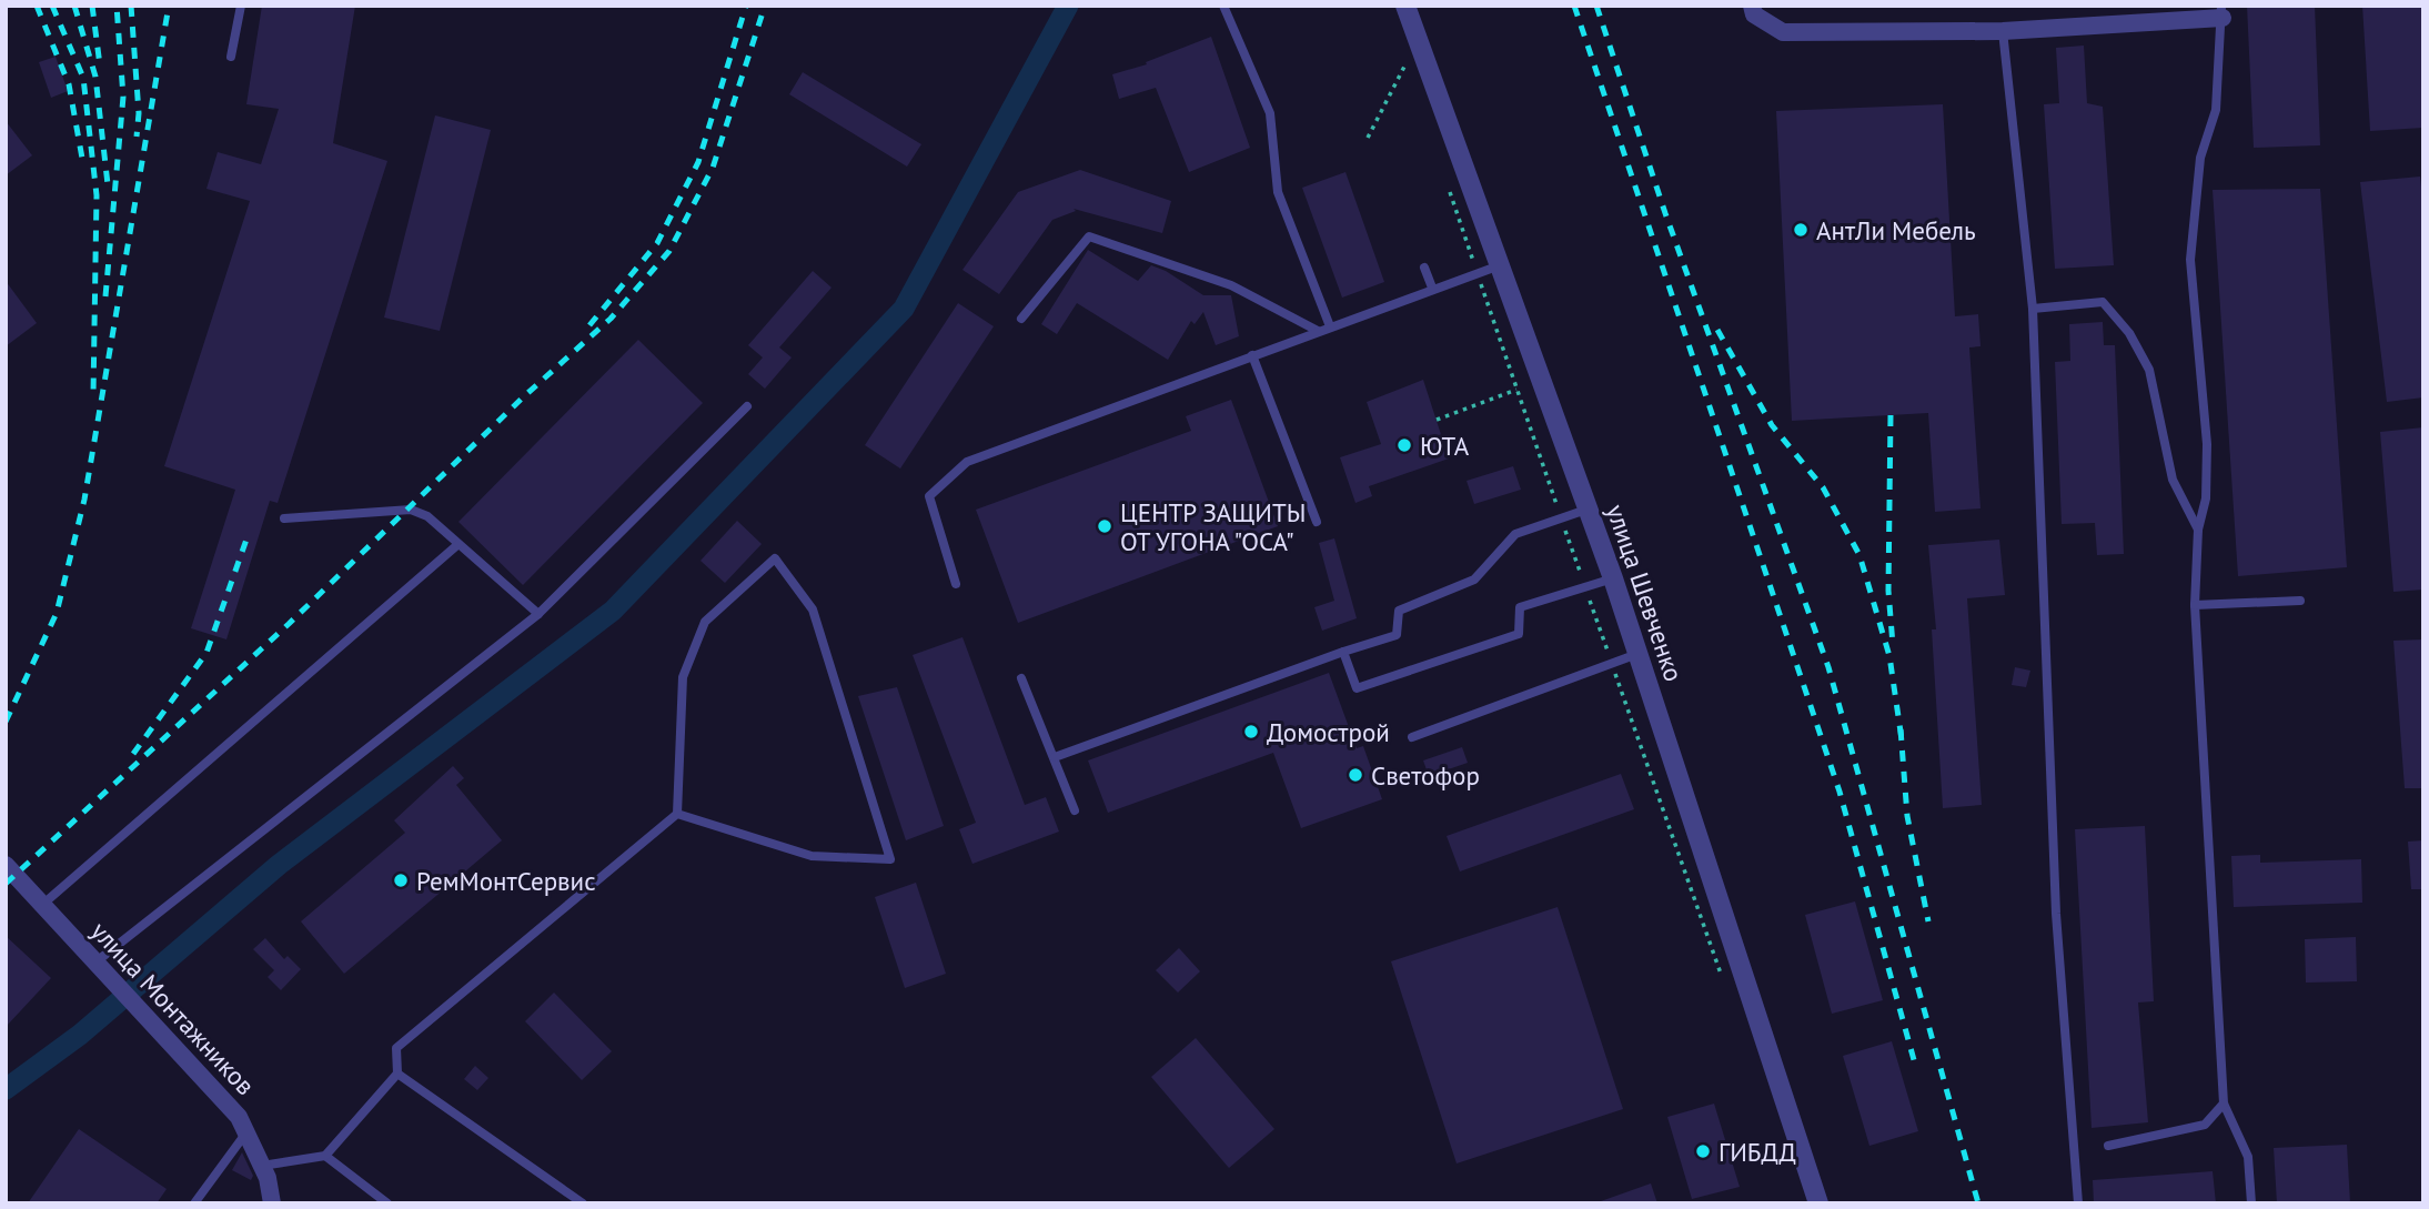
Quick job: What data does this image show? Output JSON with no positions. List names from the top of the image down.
{
  "streets": {
    "street": ["улица Шевченко", "улица Монтажников"]
  },
  "places": [
    "АнтЛи Мебель",
    "ЮТА",
    "ЦЕНТР ЗАЩИТЫ ОТ УГОНА \"ОСА\"",
    "Домострой",
    "Светофор",
    "РемМонтСервис",
    "ГИБДД"
  ]
}
